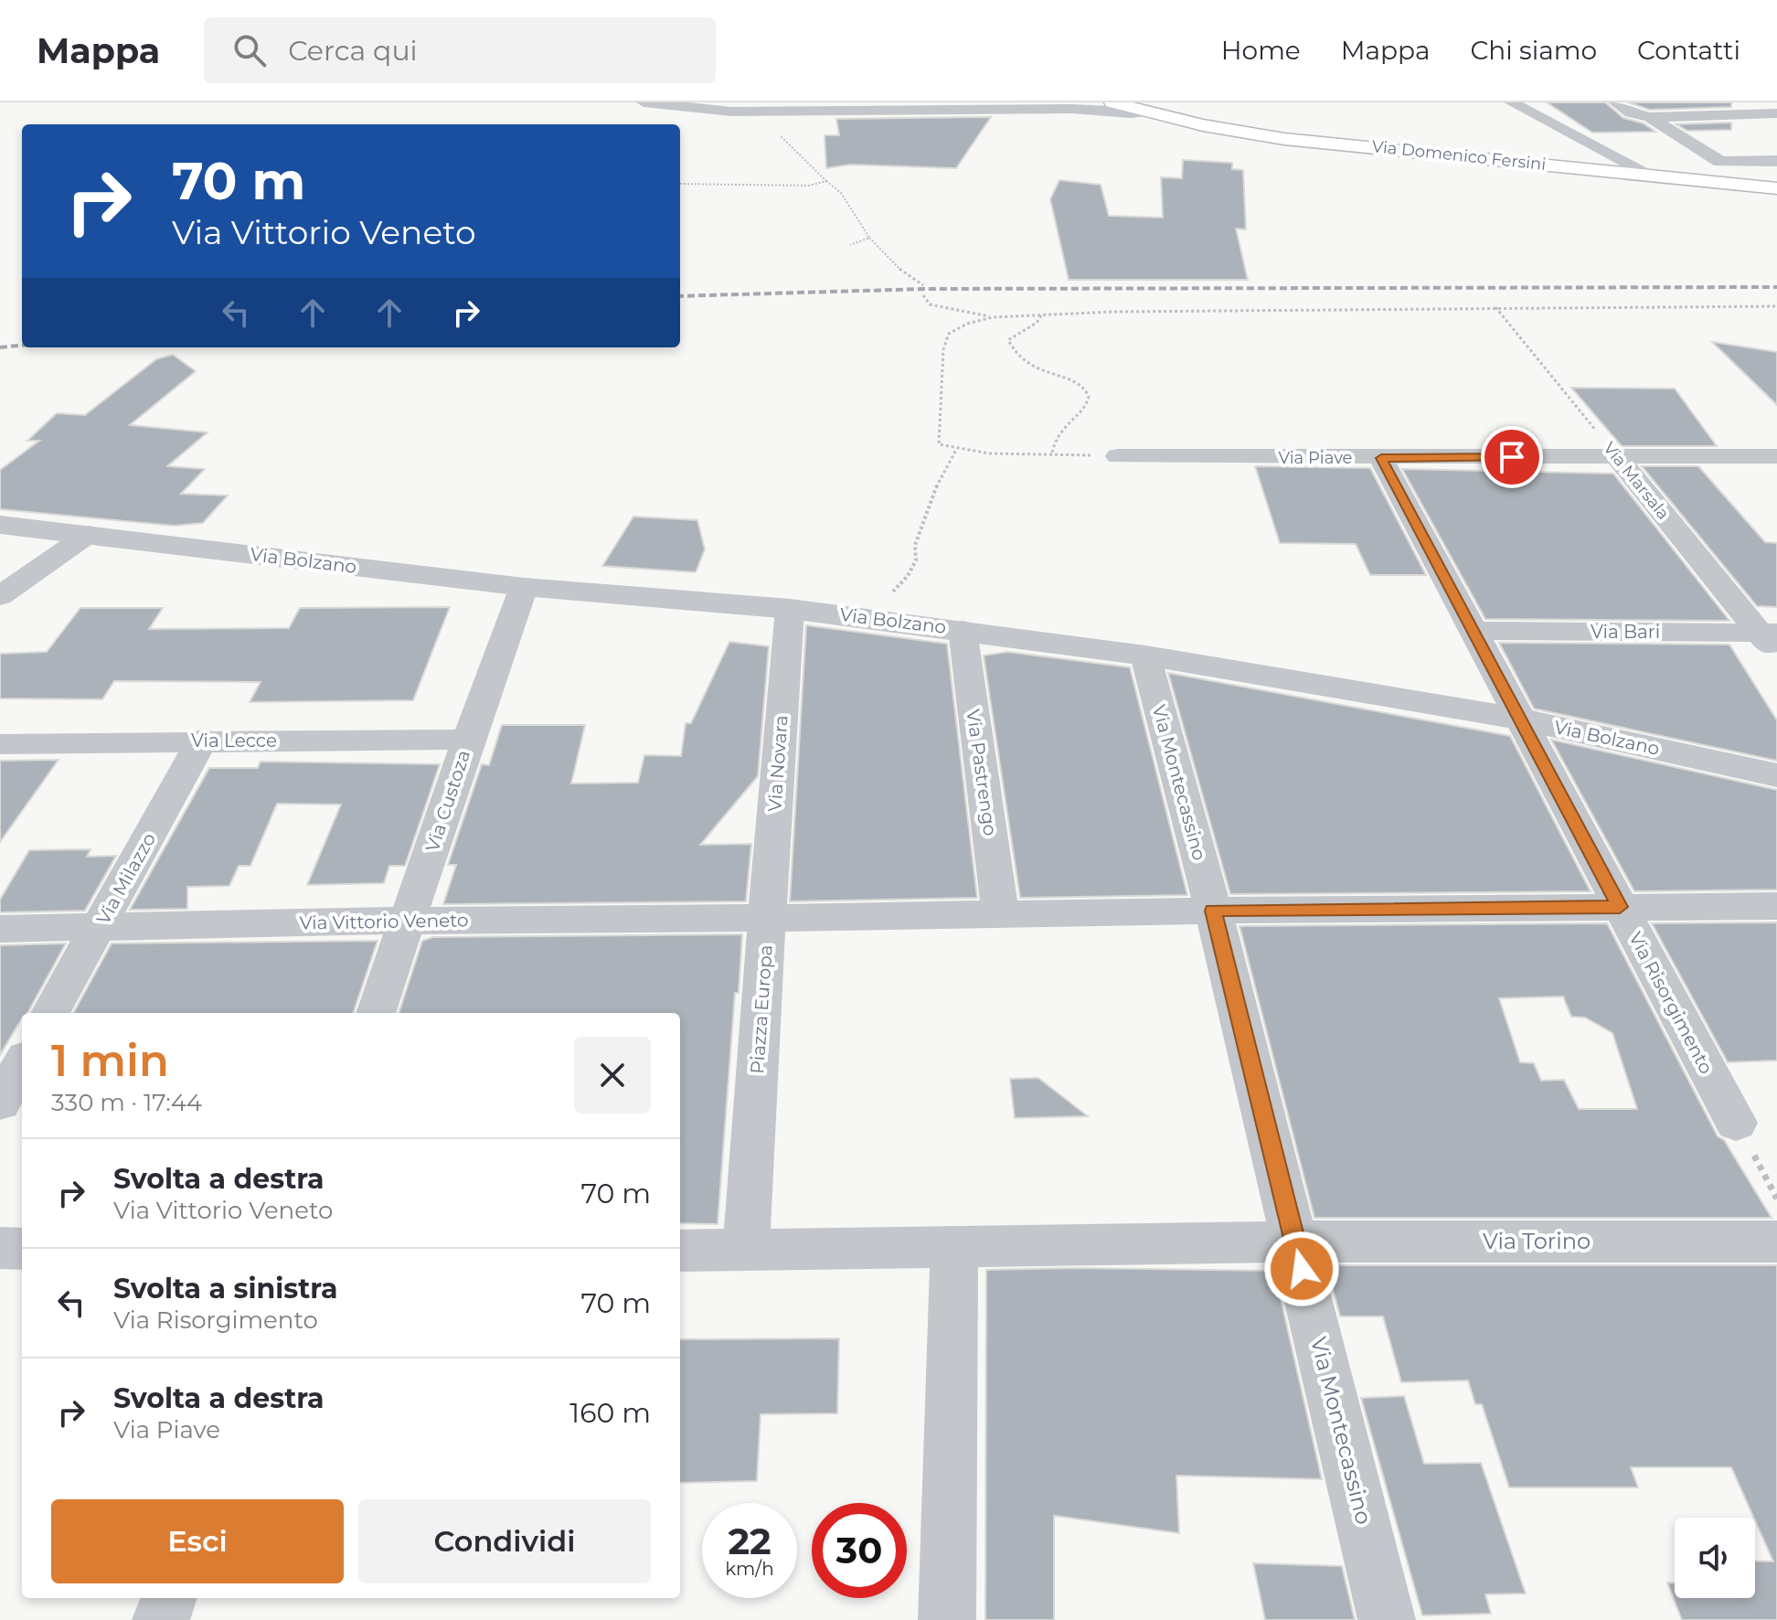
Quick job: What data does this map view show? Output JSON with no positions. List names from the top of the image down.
{
  "streets": {
    "main road": ["Via Domenico Fersini"],
    "street": [
      "Via Piave",
      "Via Marsala",
      "Via Bolzano",
      "Via Bari",
      "Via Lecce",
      "Via Novara",
      "Via Pastrengo",
      "Via Montecassino",
      "Via Custoza",
      "Via Milazzo",
      "Via Vittorio Veneto",
      "Via Risorgimento",
      "Piazza Europa",
      "Via Torino"
    ]
  },
  "crossings": [
    ["Via Piave", "Via Marsala"],
    ["Via Piave", "Via Risorgimento"],
    ["Via Marsala", "Via Bari"],
    ["Via Bolzano", "Via Novara"],
    ["Via Bolzano", "Via Pastrengo"],
    ["Via Bolzano", "Via Montecassino"],
    ["Via Bolzano", "Via Custoza"],
    ["Via Bolzano", "Via Risorgimento"],
    ["Via Bari", "Via Risorgimento"],
    ["Via Lecce", "Via Custoza"],
    ["Via Lecce", "Via Milazzo"],
    ["Via Novara", "Via Vittorio Veneto"],
    ["Via Novara", "Piazza Europa"],
    ["Via Pastrengo", "Piazza Europa"],
    ["Via Montecassino", "Piazza Europa"],
    ["Via Montecassino", "Via Torino"],
    ["Via Custoza", "Via Vittorio Veneto"],
    ["Via Milazzo", "Via Vittorio Veneto"],
    ["Via Vittorio Veneto", "Piazza Europa"]
  ],
  "page": {
    "header": "Mappa",
    "search": "Cerca qui",
    "nav": [
      "Home",
      "Mappa",
      "Chi siamo",
      "Contatti"
    ],
    "turn": ["70 m", "Via Vittorio Veneto"],
    "heading": ["1 min", "330 m · 17:44"],
    "list": [
      {
        "name": "Svolta a destra",
        "note": "Via Vittorio Veneto",
        "value": "70 m"
      },
      {
        "name": "Svolta a sinistra",
        "note": "Via Risorgimento",
        "value": "70 m"
      },
      {
        "name": "Svolta a destra",
        "note": "Via Piave",
        "value": "160 m"
      }
    ],
    "buttons": ["Esci", "Condividi"],
    "speed": "22 km/h",
    "limit": "30"
  }
}
